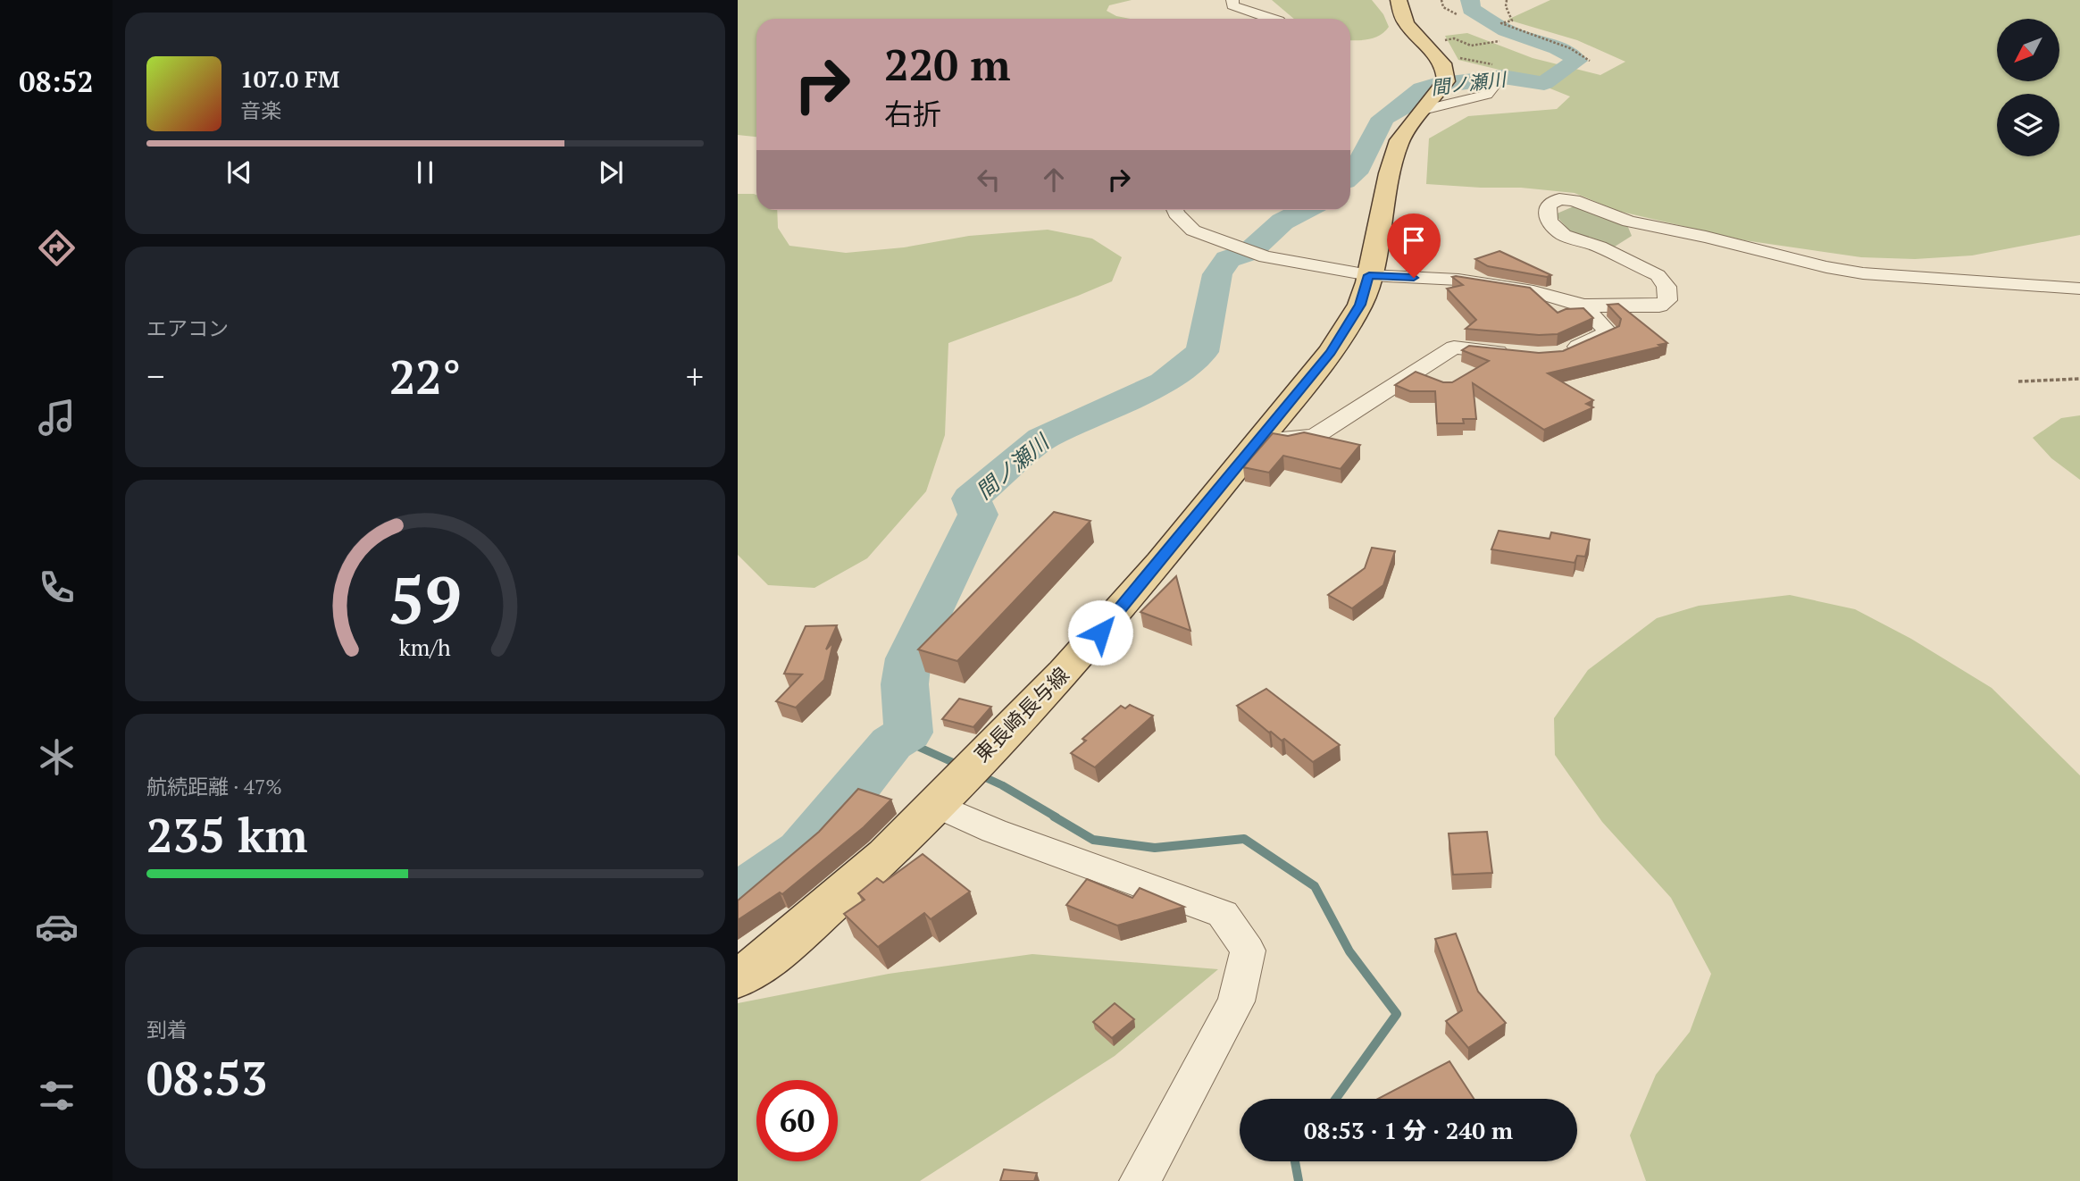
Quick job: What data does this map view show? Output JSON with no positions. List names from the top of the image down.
{
  "streets": {
    "main road": ["東長崎長与線"]
  },
  "water": ["間ノ瀬川"],
  "north": "bottom left",
  "page": {
    "tabs": "08:52",
    "turn": ["220 m", "右折"],
    "song": ["107.0 FM", "音楽"],
    "tile": [
      "エアコン",
      ["航続距離 · 47%", "235 km"],
      ["到着", "08:53"]
    ],
    "heat": ["−", "22°", "+"],
    "limit": "60",
    "trip": "08:53 · 1 分 · 240 m",
    "gauge": ["59", "km/h"]
  }
}
